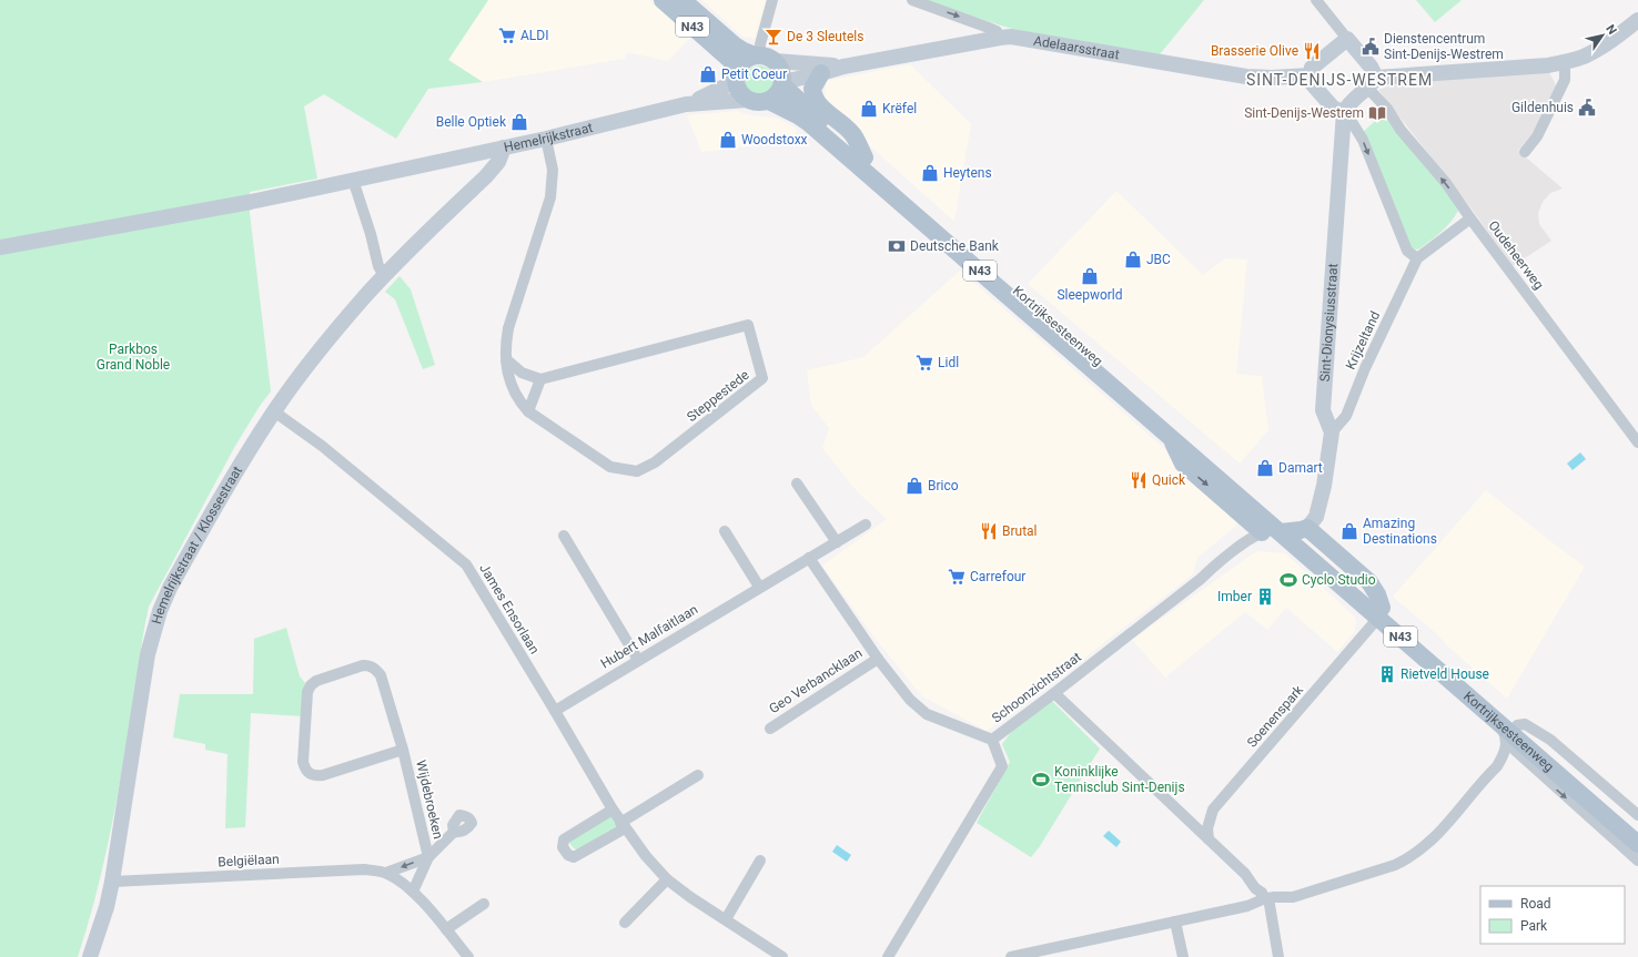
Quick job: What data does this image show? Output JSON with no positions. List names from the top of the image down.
{
  "streets": {
    "main road": ["N43", "Kortrijksesteenweg"],
    "street": [
      "Adelaarsstraat",
      "Hemelrijkstraat",
      "Oudeheerweg",
      "Sint-Dionysiusstraat",
      "Krijzeltand",
      "Steppestede",
      "Hemelrijkstraat / Klossestraat",
      "James Ensorlaan",
      "Hubert Malfaitlaan",
      "Geo Verbancklaan",
      "Schoonzichtstraat",
      "Soenenspark",
      "Wijdebroeken",
      "Belgiëlaan"
    ]
  },
  "crossings": [
    ["N43", "Adelaarsstraat"],
    ["N43", "Hemelrijkstraat"],
    ["N43", "Kortrijksesteenweg"],
    ["N43", "Schoonzichtstraat"],
    ["Adelaarsstraat", "Hemelrijkstraat"],
    ["Adelaarsstraat", "Kortrijksesteenweg"],
    ["Hemelrijkstraat", "Kortrijksesteenweg"],
    ["Hemelrijkstraat", "Steppestede"],
    ["Hemelrijkstraat", "Hemelrijkstraat / Klossestraat"],
    ["Oudeheerweg", "Krijzeltand"],
    ["Sint-Dionysiusstraat", "Krijzeltand"],
    ["Kortrijksesteenweg", "Soenenspark"],
    ["Hemelrijkstraat / Klossestraat", "James Ensorlaan"],
    ["Hemelrijkstraat / Klossestraat", "Belgiëlaan"],
    ["James Ensorlaan", "Hubert Malfaitlaan"],
    ["Hubert Malfaitlaan", "Geo Verbancklaan"],
    ["Geo Verbancklaan", "Schoonzichtstraat"],
    ["Wijdebroeken", "Belgiëlaan"]
  ],
  "districts": ["SINT-DENIJS-WESTREM"],
  "parks": ["Parkbos Grand Noble"],
  "places": {
    "supermarket": ["ALDI", "Lidl", "Carrefour"],
    "bar": ["De 3 Sleutels"],
    "public building": ["Dienstencentrum Sint-Denijs-Westrem", "Gildenhuis"],
    "restaurant": ["Brasserie Olive", "Quick", "Brutal"],
    "shop": [
      "Petit Coeur",
      "Krëfel",
      "Belle Optiek",
      "Woodstoxx",
      "Heytens",
      "JBC",
      "Sleepworld",
      "Damart",
      "Brico",
      "Amazing Destinations"
    ],
    "library": ["Sint-Denijs-Westrem"],
    "bank": ["Deutsche Bank"],
    "sports": ["Cyclo Studio", "Koninklijke Tennisclub Sint-Denijs"],
    "building": ["Imber", "Rietveld House"]
  },
  "legend": ["Road", "Park"],
  "north": "top right"
}
